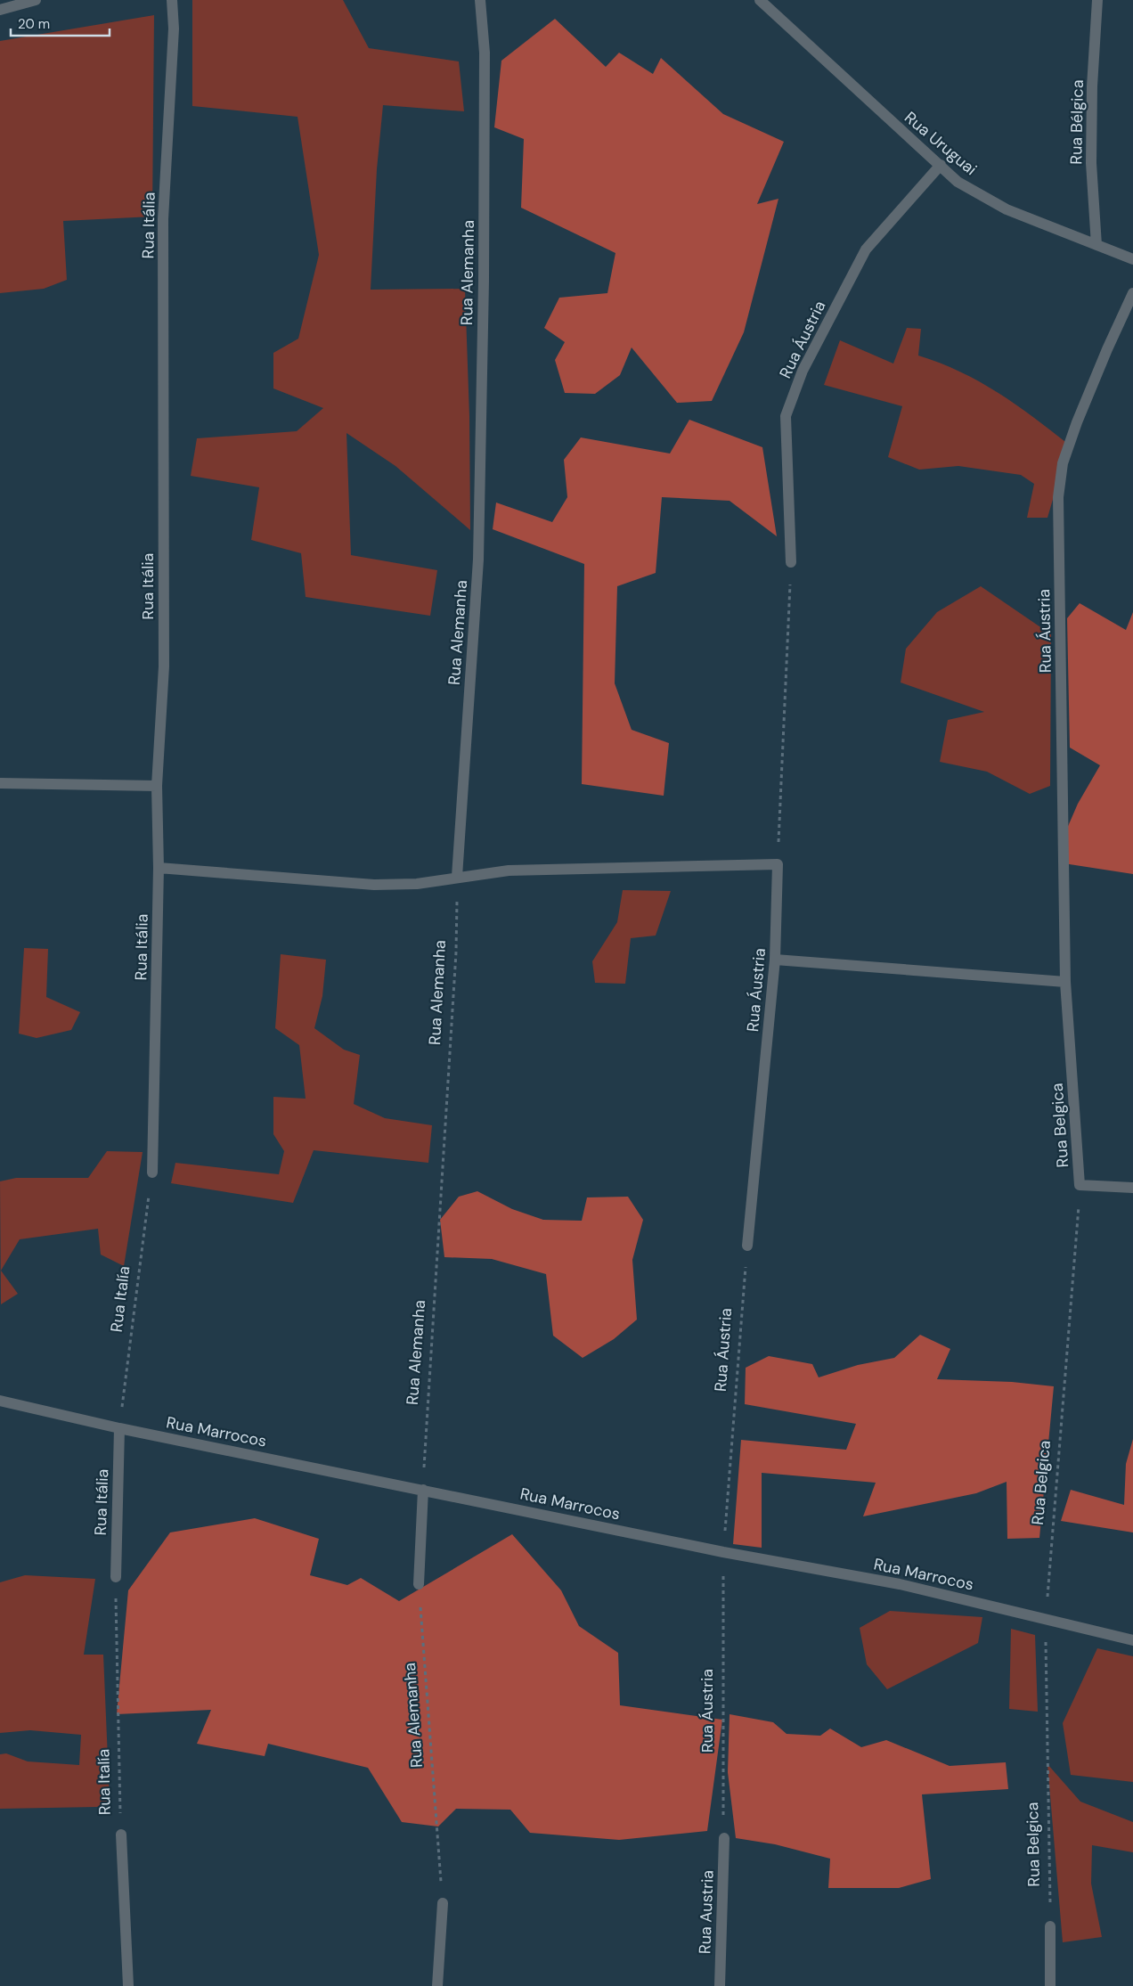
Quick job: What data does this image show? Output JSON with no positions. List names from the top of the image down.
{
  "streets": {
    "street": [
      "Rua Bélgica",
      "Rua Uruguai",
      "Rua Itália",
      "Rua Alemanha",
      "Rua Áustria",
      "Rua Belgica",
      "Rua Italía",
      "Rua Marrocos",
      "Rua Austria"
    ]
  },
  "crossings": [
    ["Rua Bélgica", "Rua Uruguai"],
    ["Rua Uruguai", "Rua Áustria"],
    ["Rua Itália", "Rua Italía"],
    ["Rua Itália", "Rua Marrocos"],
    ["Rua Alemanha", "Rua Marrocos"],
    ["Rua Áustria", "Rua Belgica"],
    ["Rua Áustria", "Rua Marrocos"],
    ["Rua Áustria", "Rua Austria"],
    ["Rua Belgica", "Rua Marrocos"],
    ["Rua Italía", "Rua Marrocos"]
  ],
  "scale_bar": "20 m"
}
